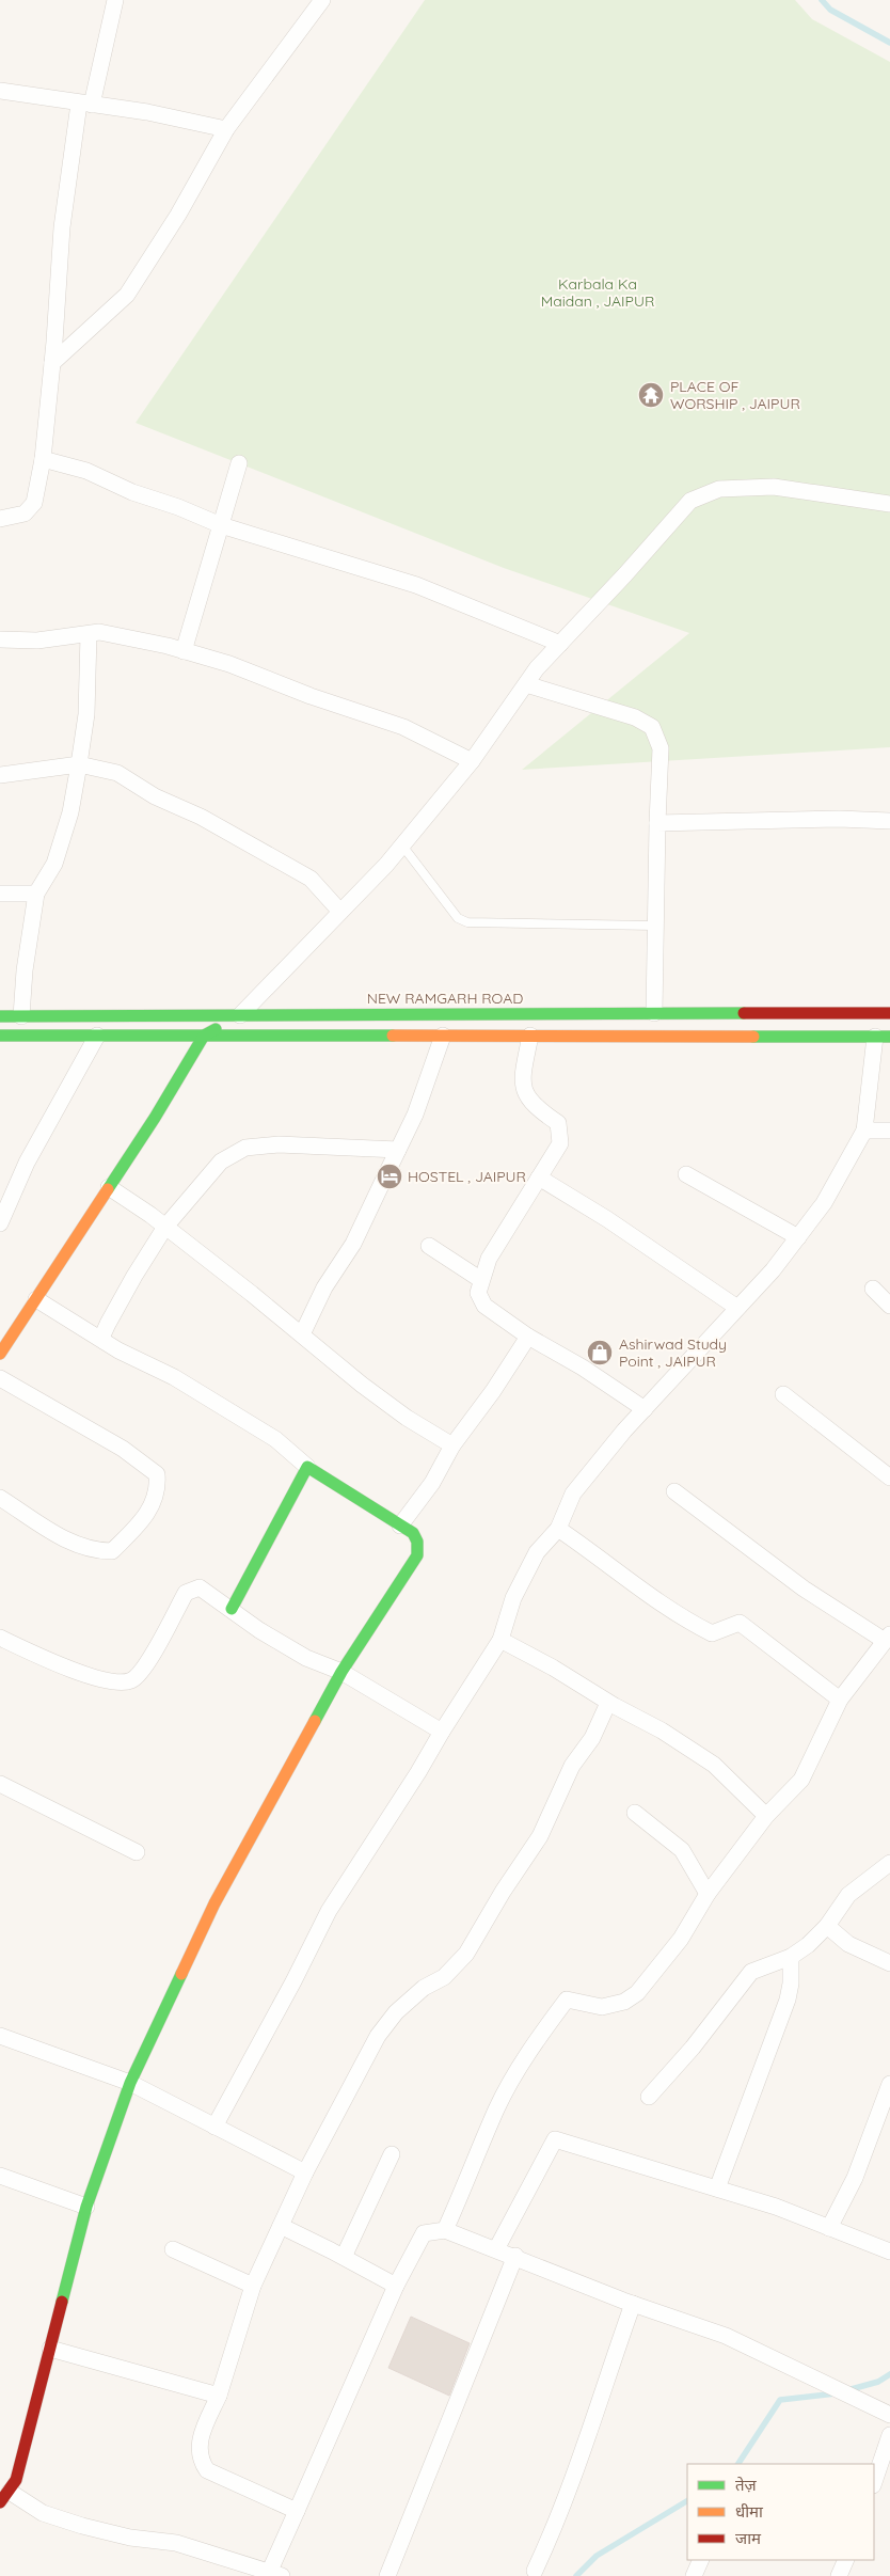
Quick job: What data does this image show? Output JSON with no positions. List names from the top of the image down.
{
  "streets": {
    "street": ["NEW RAMGARH ROAD"]
  },
  "parks": ["Karbala Ka Maidan , JAIPUR"],
  "places": {
    "temple": ["PLACE OF WORSHIP , JAIPUR"],
    "hotel": ["HOSTEL , JAIPUR"],
    "shop": ["Ashirwad Study Point , JAIPUR"]
  },
  "legend": ["तेज़", "धीमा", "जाम"]
}
